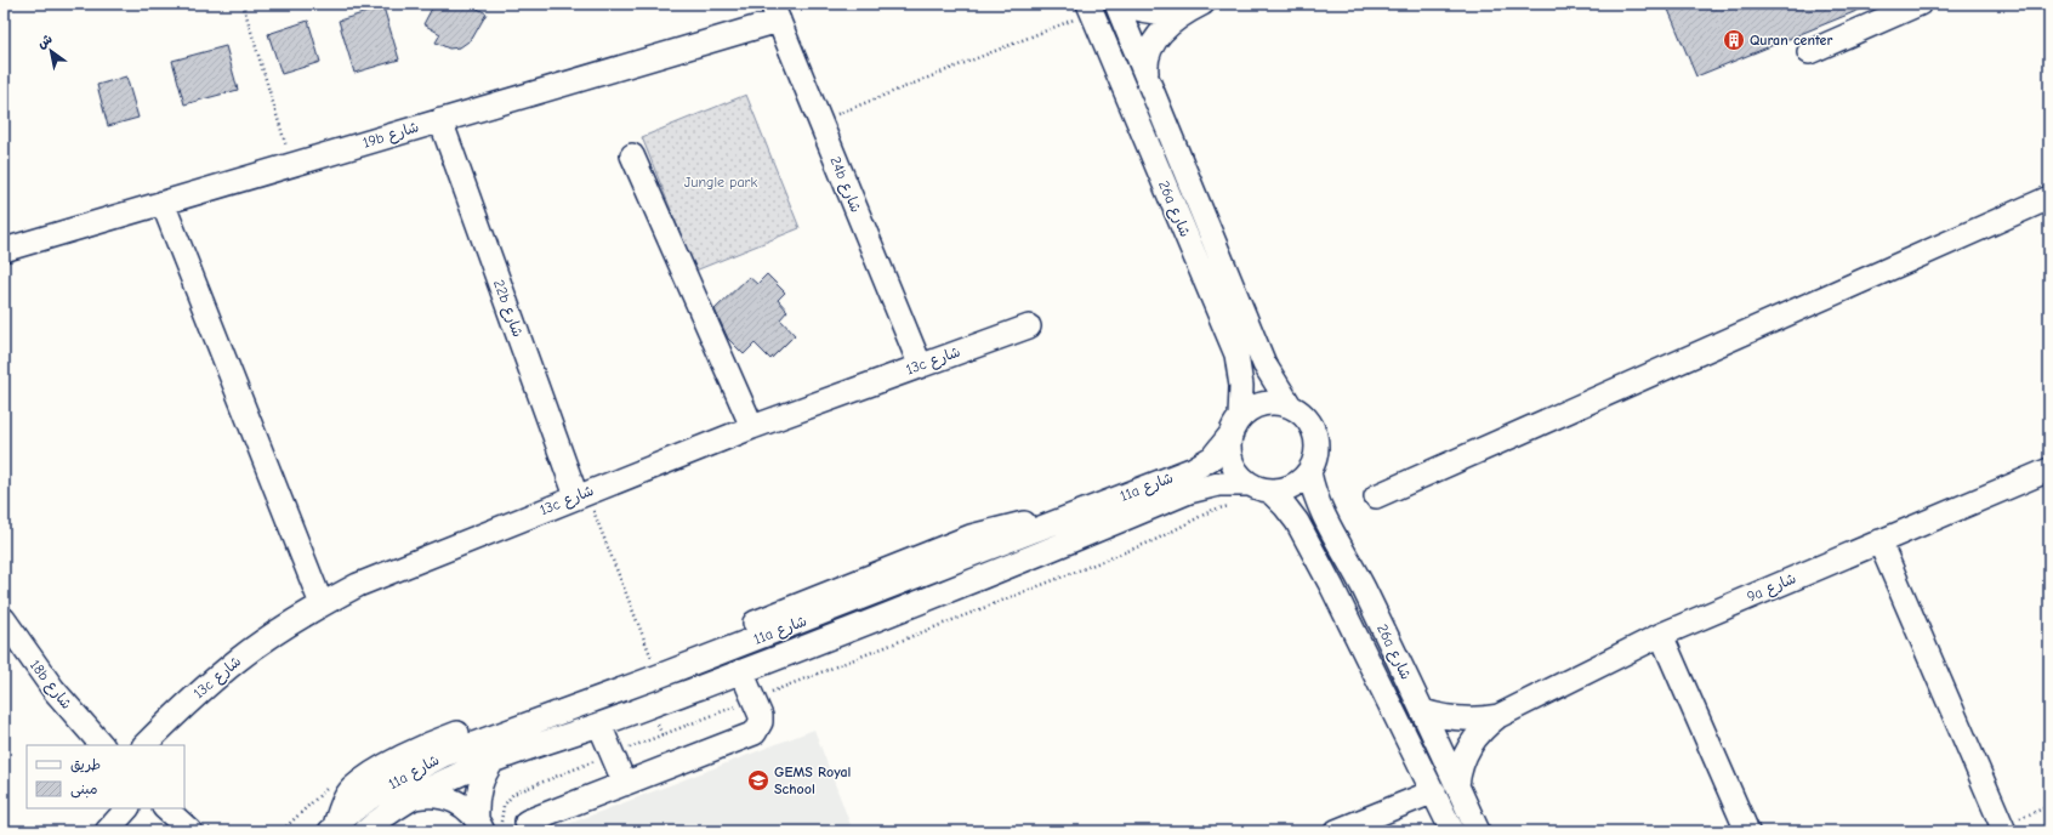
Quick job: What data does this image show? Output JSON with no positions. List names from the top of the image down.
{
  "streets": {
    "street": [
      "19b شارع",
      "24b شارع",
      "26a شارع",
      "22b شارع",
      "13c شارع",
      "11a شارع",
      "9a شارع",
      "18b شارع"
    ]
  },
  "crossings": [
    ["19b شارع", "24b شارع"],
    ["19b شارع", "22b شارع"],
    ["24b شارع", "13c شارع"],
    ["26a شارع", "11a شارع"],
    ["26a شارع", "9a شارع"],
    ["22b شارع", "13c شارع"]
  ],
  "parks": ["Jungle park"],
  "places": {
    "building": ["Quran center"],
    "school or university": ["GEMS Royal School"]
  },
  "legend": ["طريق", "مبنى"],
  "north": "top left"
}
